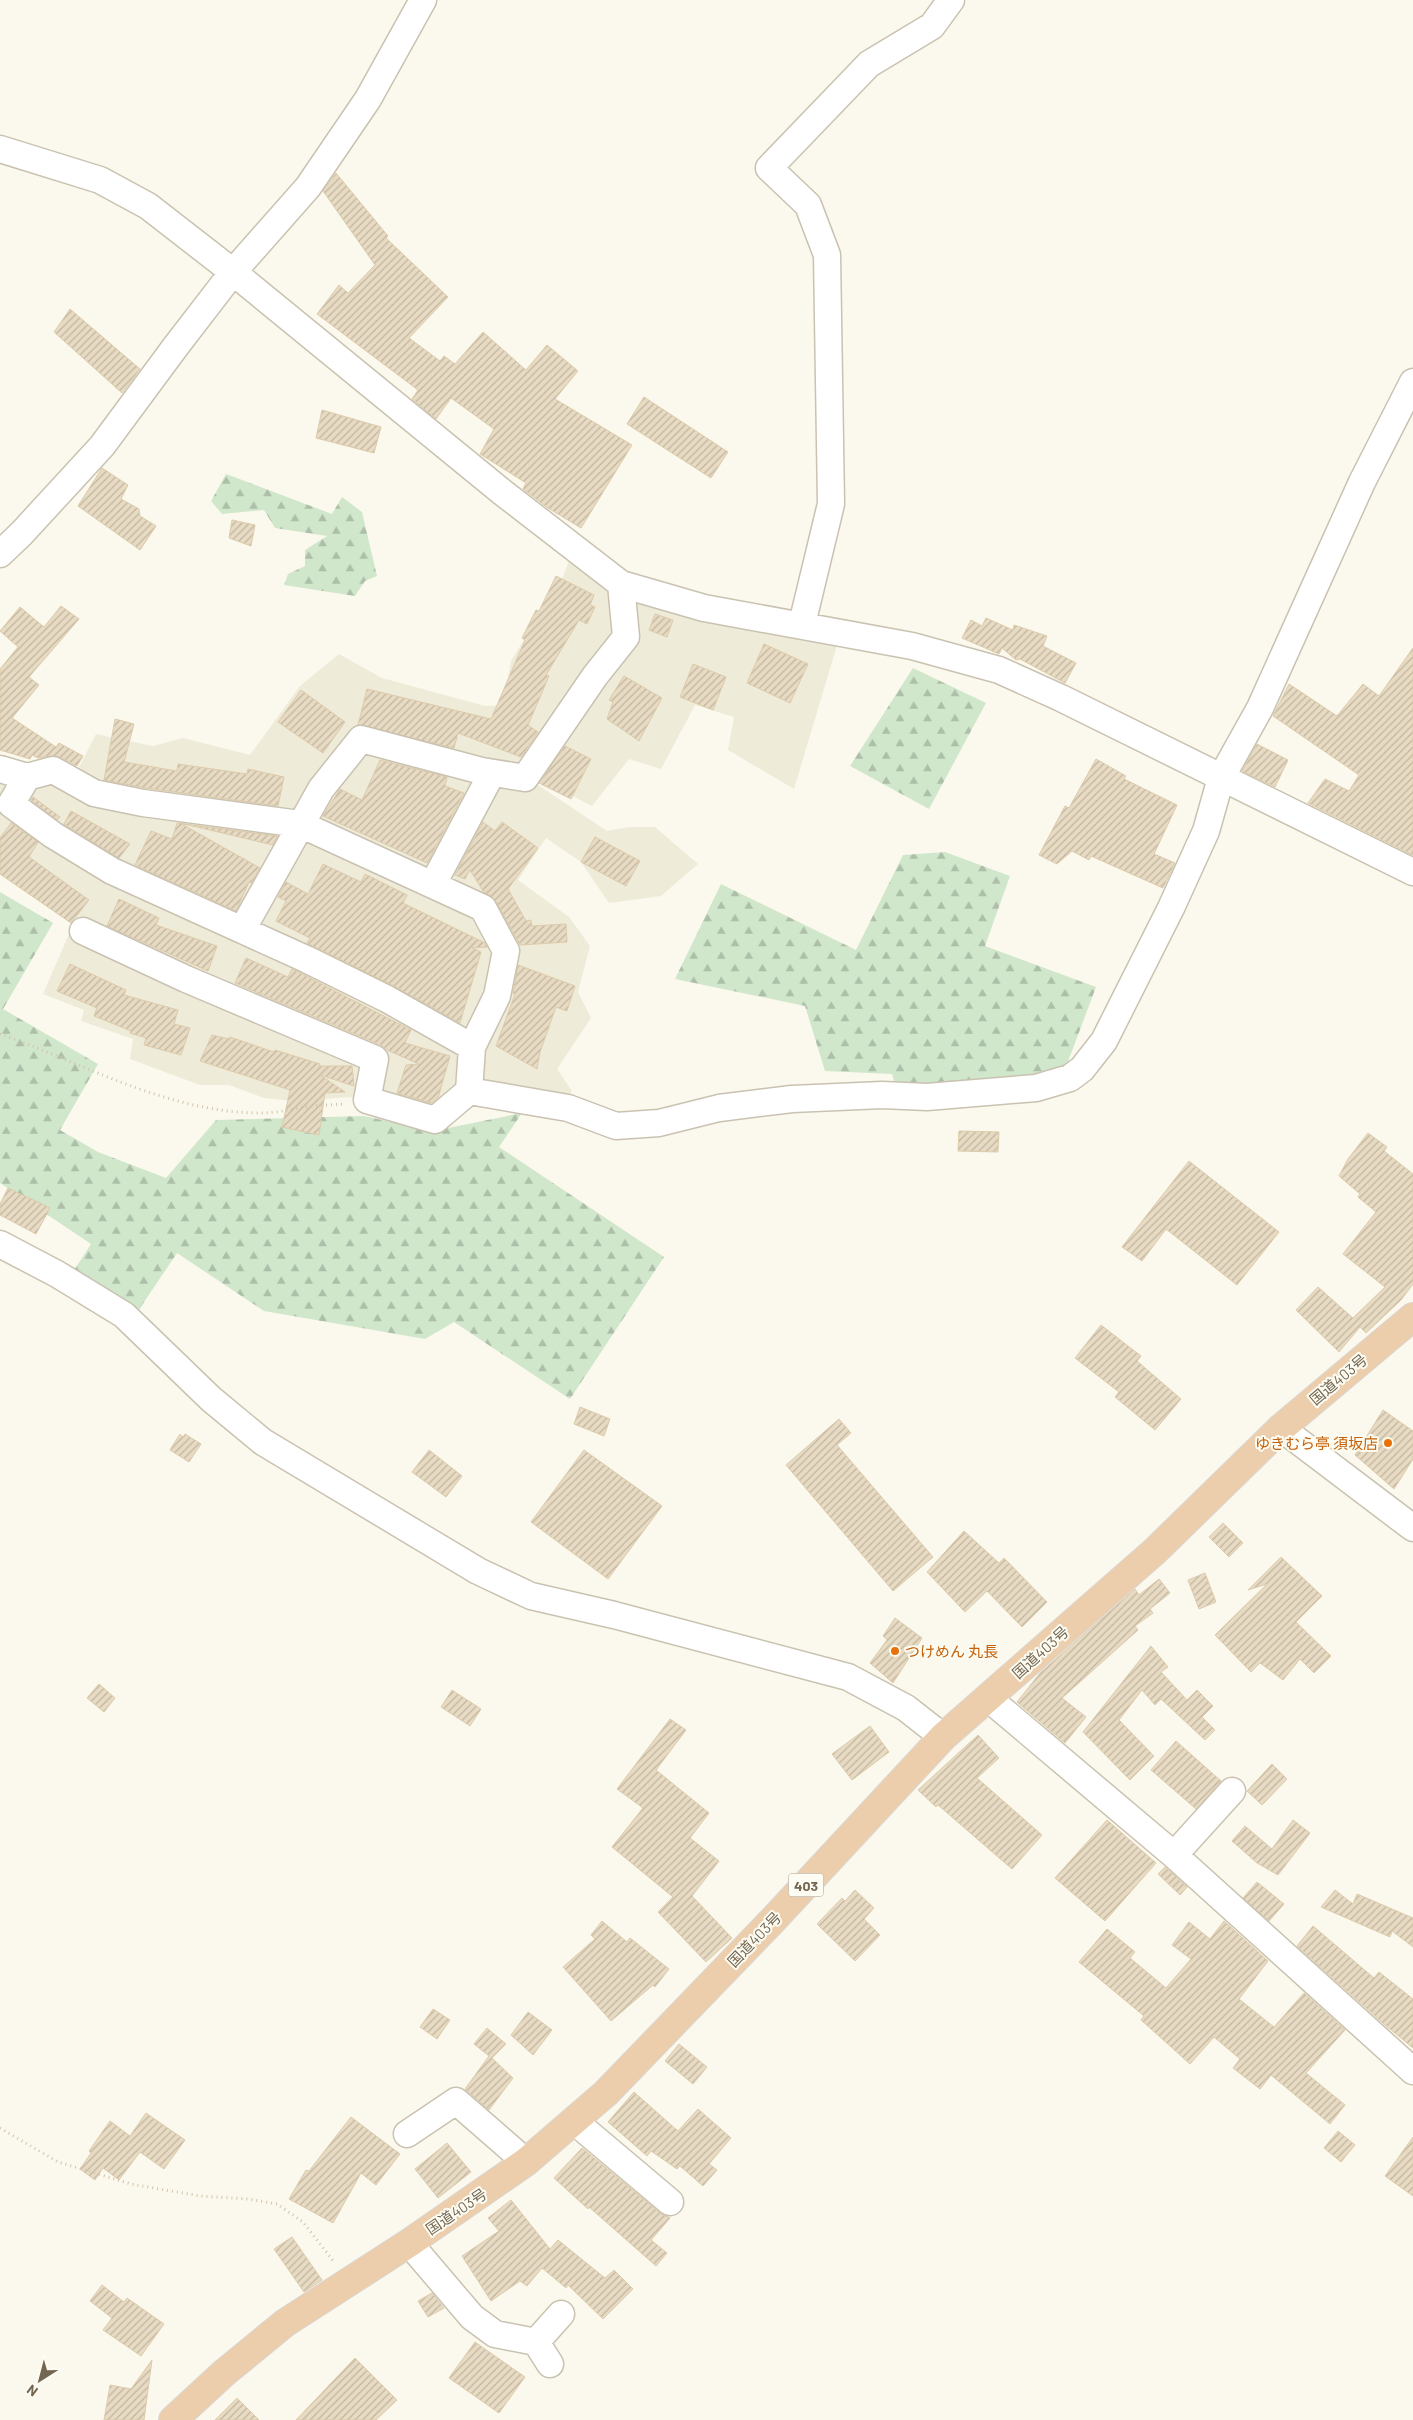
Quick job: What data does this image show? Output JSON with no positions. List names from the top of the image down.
{
  "streets": {
    "highway": ["国道403号", "403"]
  },
  "places": ["ゆきむら亭 須坂店", "つけめん 丸長"],
  "north": "bottom left"
}
